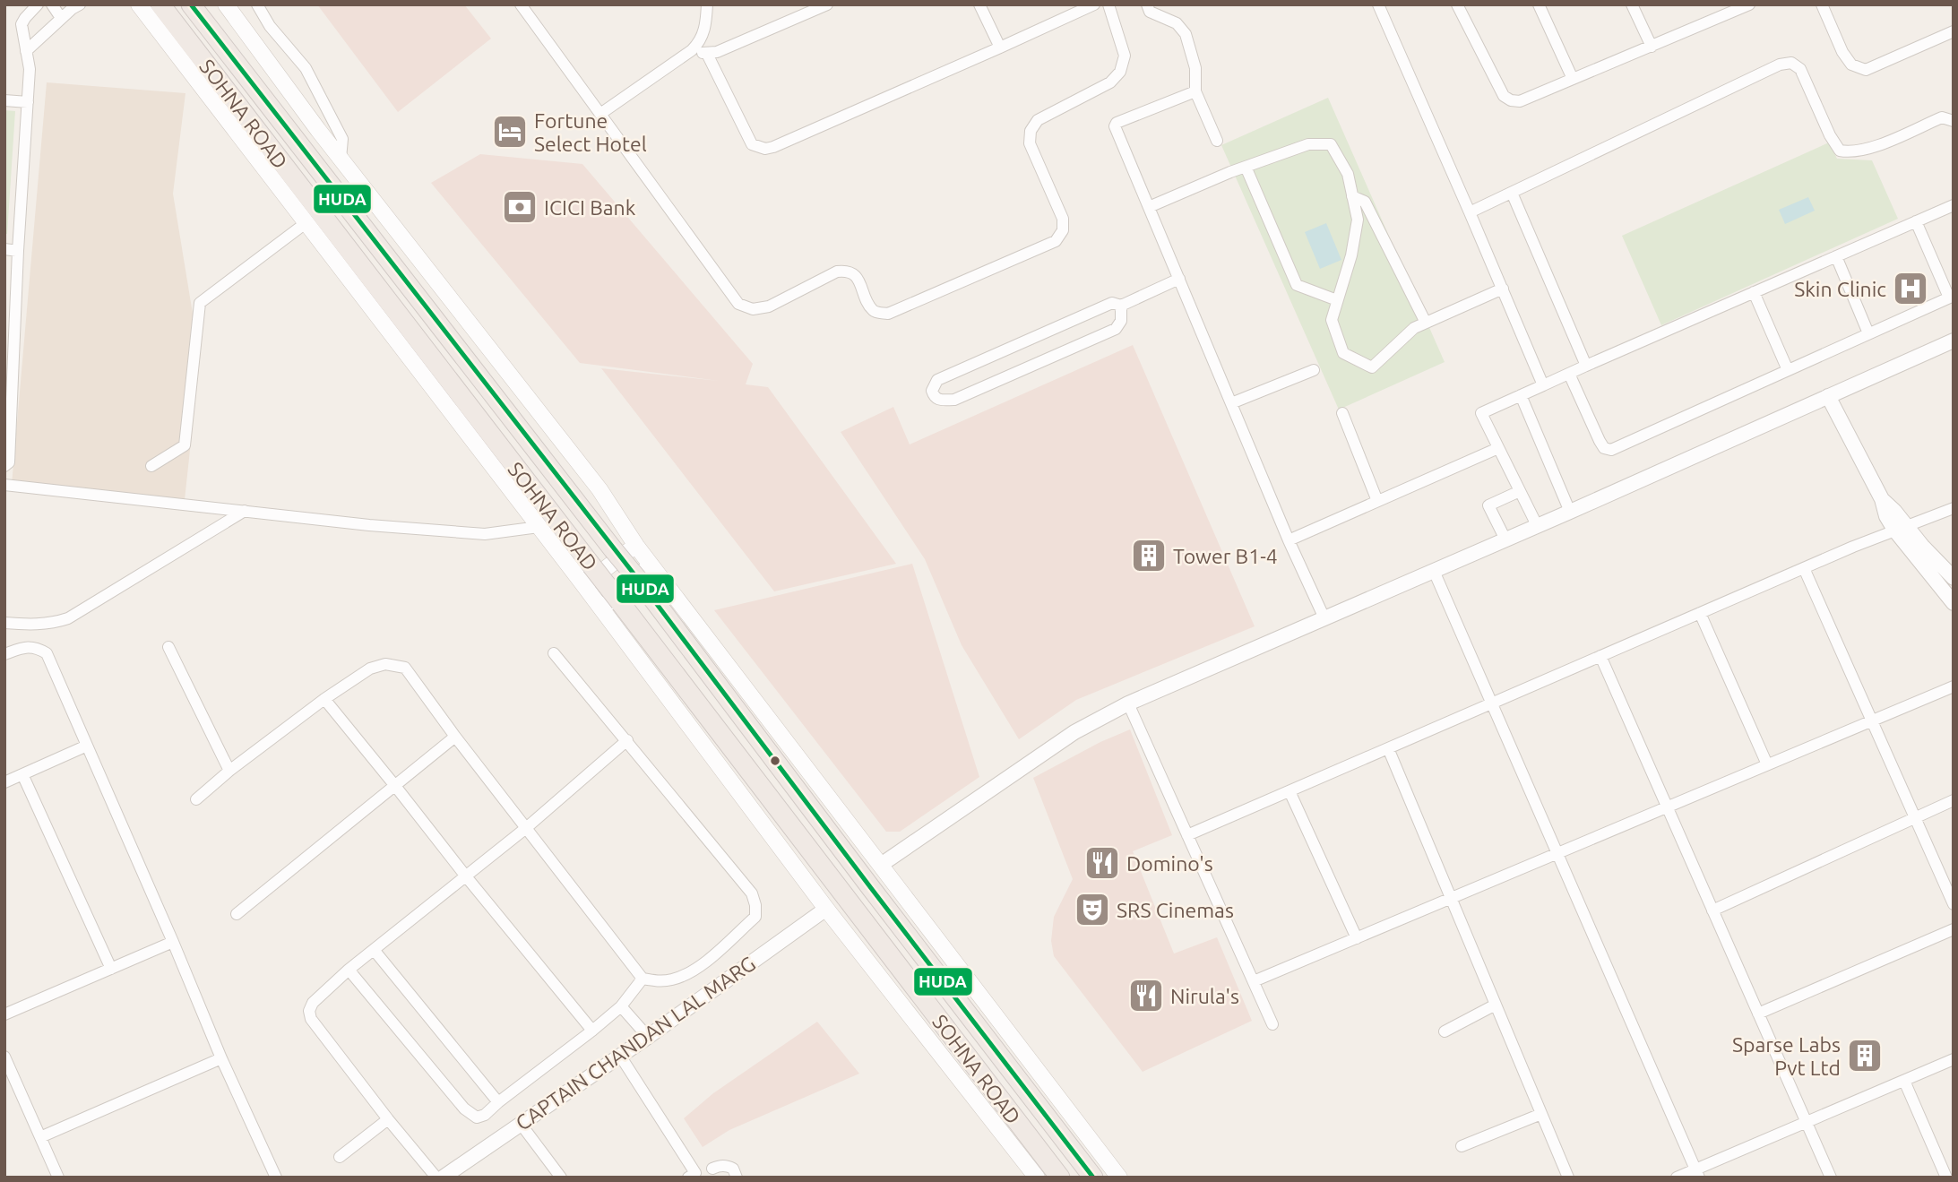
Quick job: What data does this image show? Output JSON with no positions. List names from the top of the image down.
{
  "streets": {
    "highway": ["SOHNA ROAD"],
    "street": ["CAPTAIN CHANDAN LAL MARG"]
  },
  "places": {
    "hotel": ["Fortune Select Hotel"],
    "bank": ["ICICI Bank"],
    "hospital": ["Skin Clinic"],
    "building": ["Tower B1-4", "Sparse Labs Pvt Ltd"],
    "restaurant": ["Domino's", "Nirula's"],
    "theatre": ["SRS Cinemas"]
  },
  "lines": ["transit line HUDA"]
}
